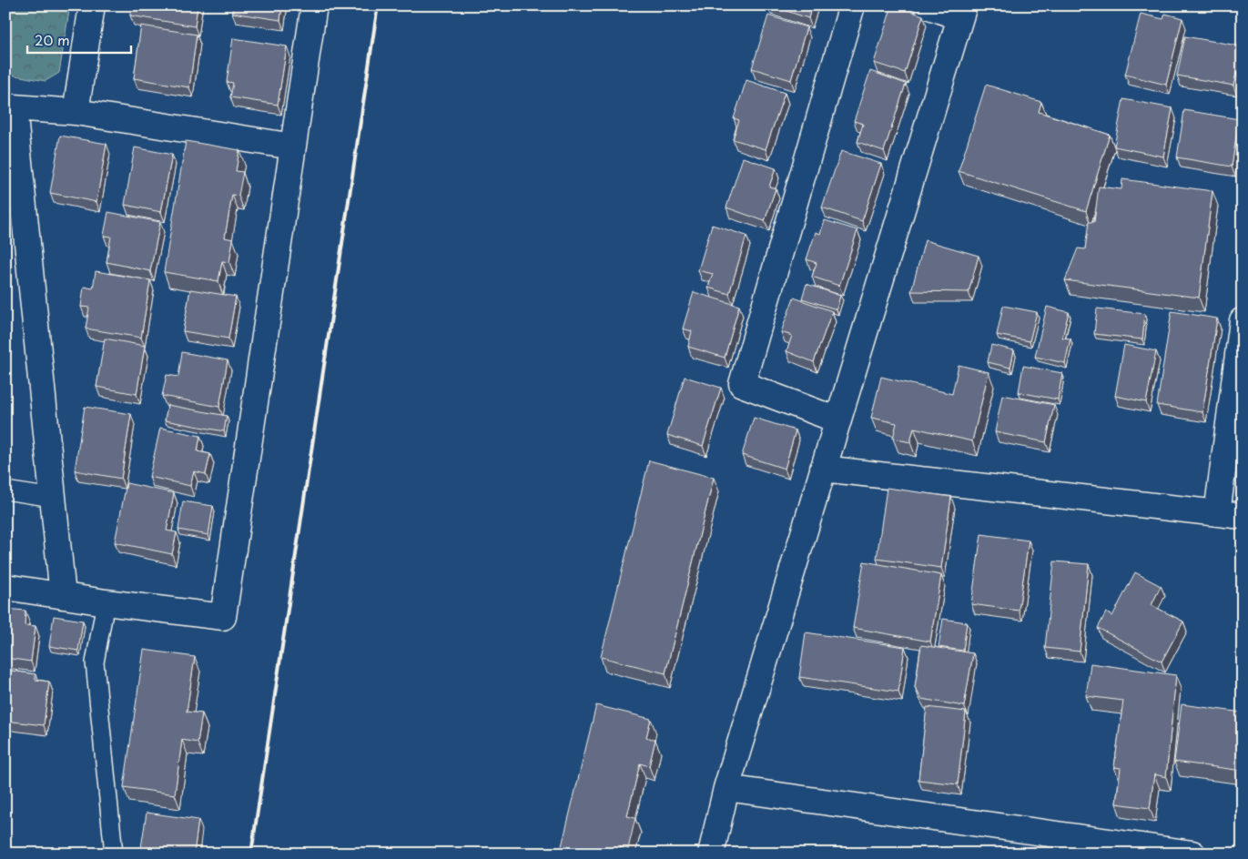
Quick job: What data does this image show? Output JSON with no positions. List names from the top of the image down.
{
  "scale_bar": "20 m"
}
